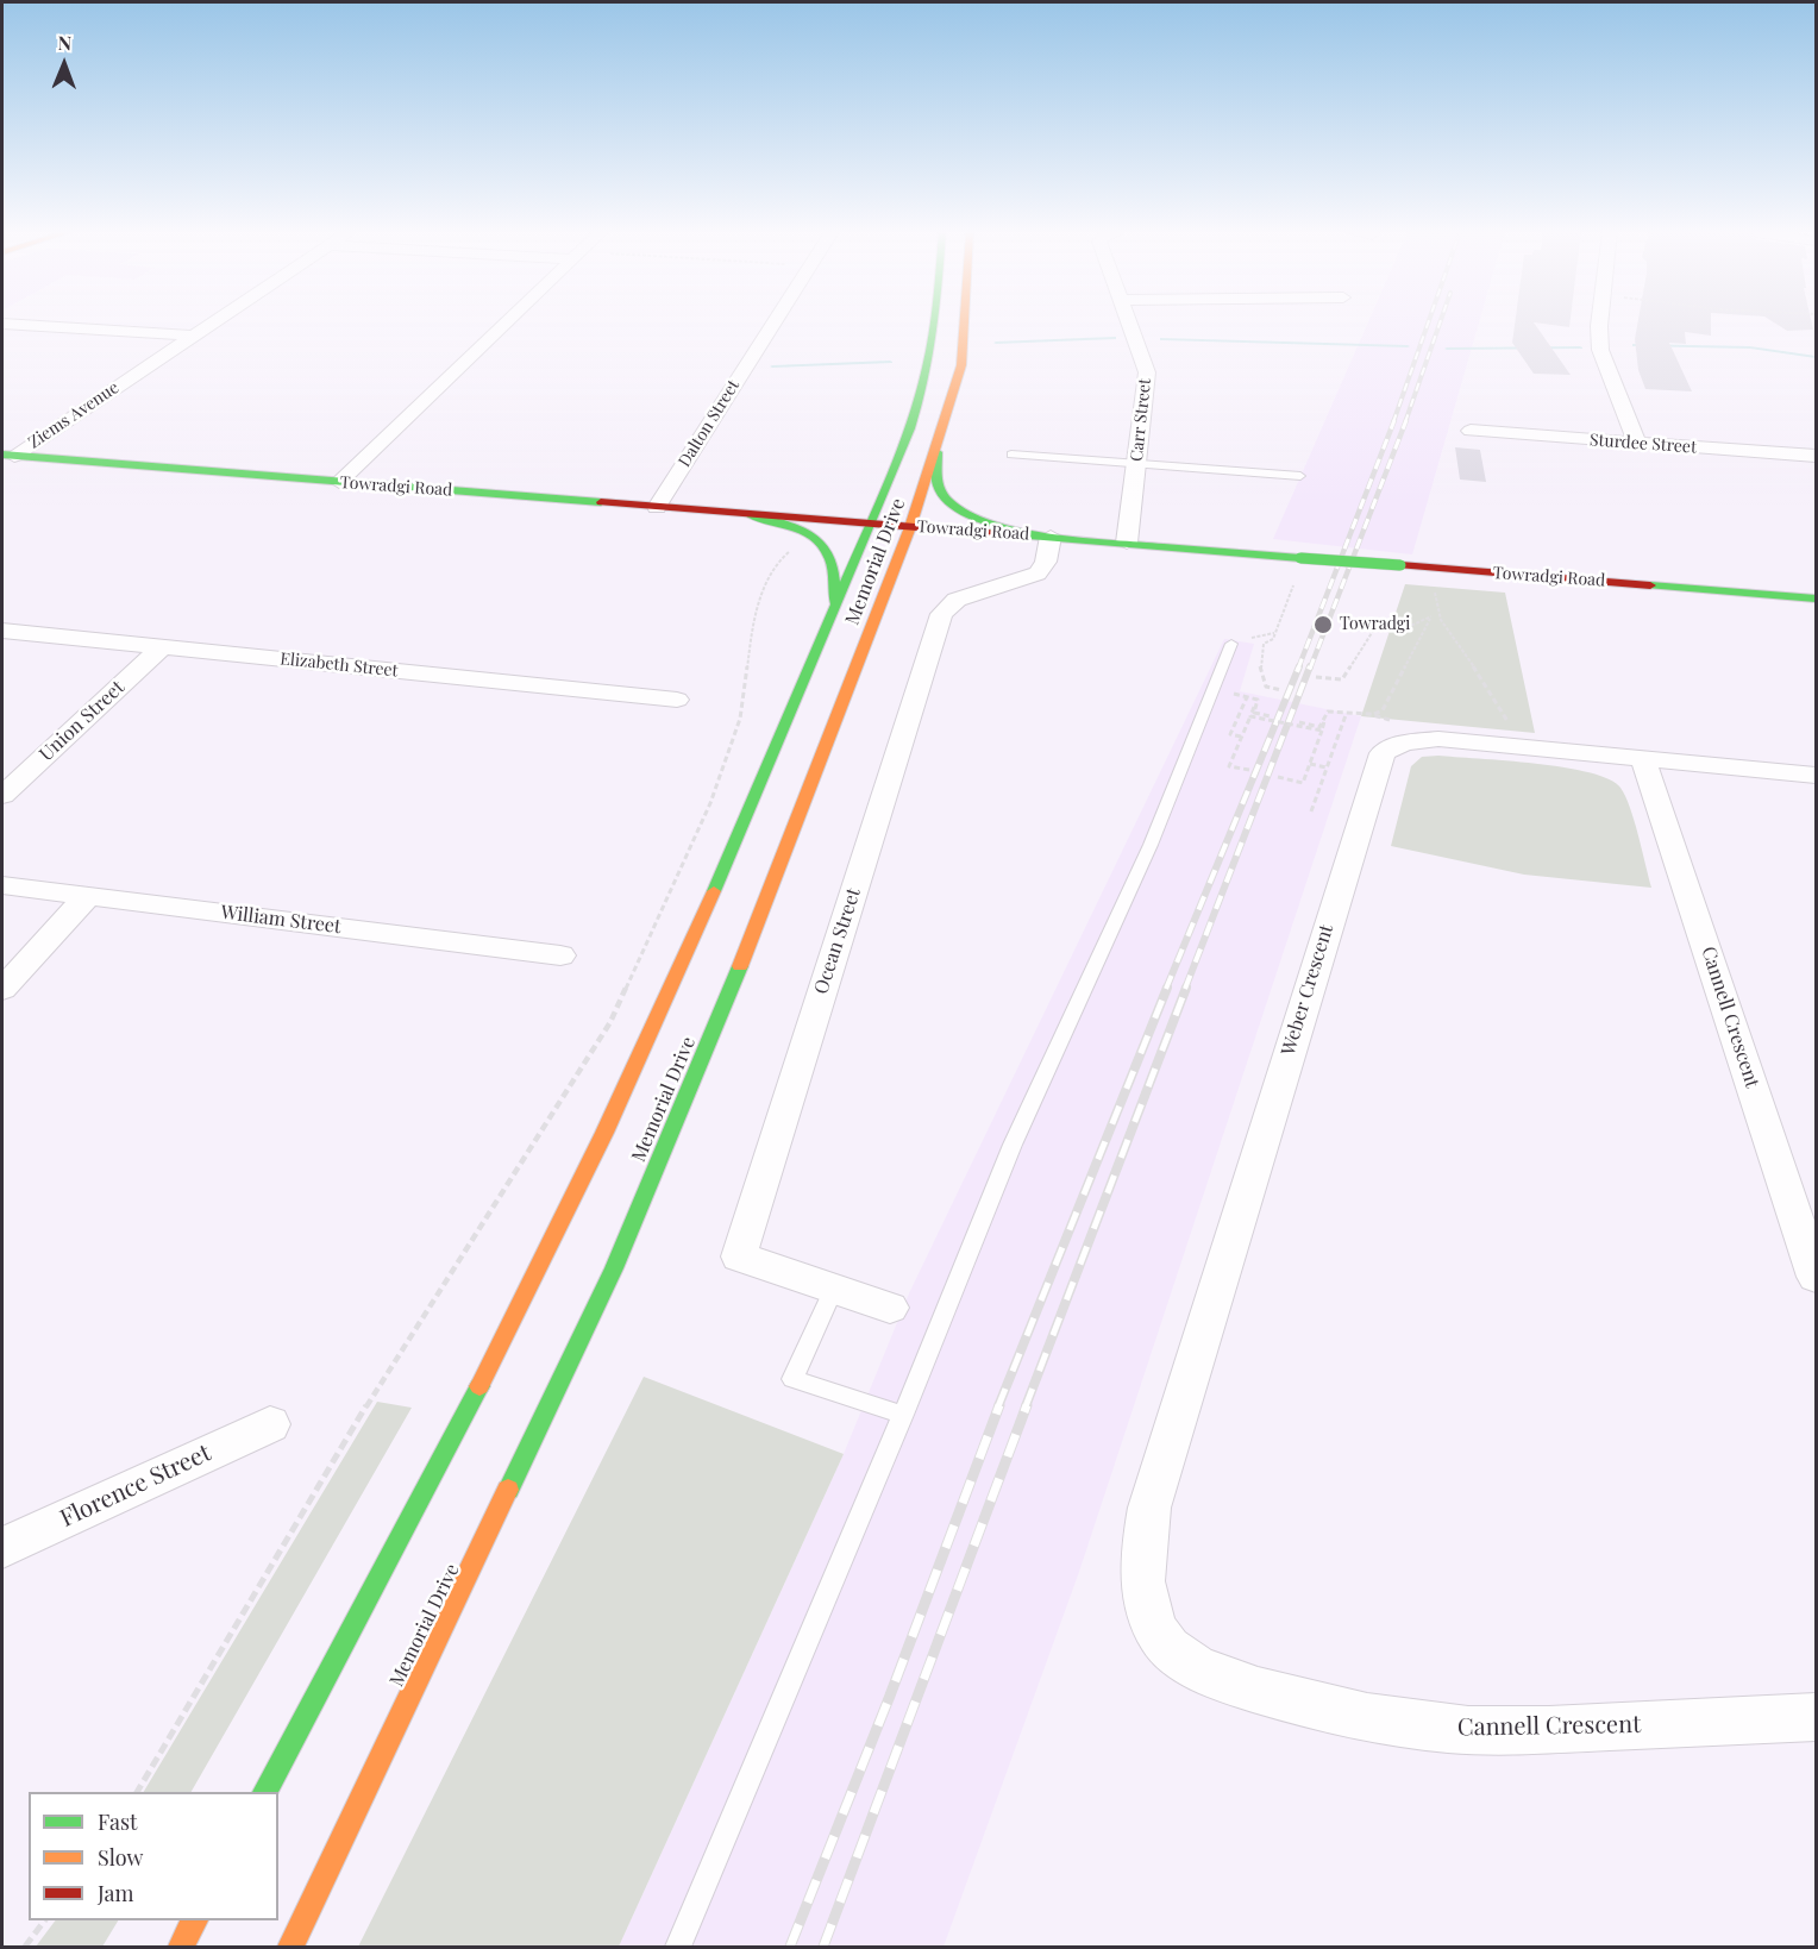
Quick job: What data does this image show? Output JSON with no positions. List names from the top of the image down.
{
  "streets": {
    "main road": ["Towradgi Road", "Memorial Drive"],
    "street": [
      "Ziems Avenue",
      "Carr Street",
      "Dalton Street",
      "Sturdee Street",
      "Elizabeth Street",
      "Union Street",
      "William Street",
      "Ocean Street",
      "Weber Crescent",
      "Cannell Crescent",
      "Florence Street"
    ]
  },
  "crossings": [
    ["Ziems Avenue", "Towradgi Road"],
    ["Carr Street", "Towradgi Road"],
    ["Dalton Street", "Towradgi Road"],
    ["Towradgi Road", "Memorial Drive"],
    ["Towradgi Road", "Ocean Street"],
    ["Elizabeth Street", "Union Street"],
    ["Weber Crescent", "Cannell Crescent"]
  ],
  "places": ["Towradgi"],
  "legend": ["Fast", "Slow", "Jam"],
  "north": "top"
}
